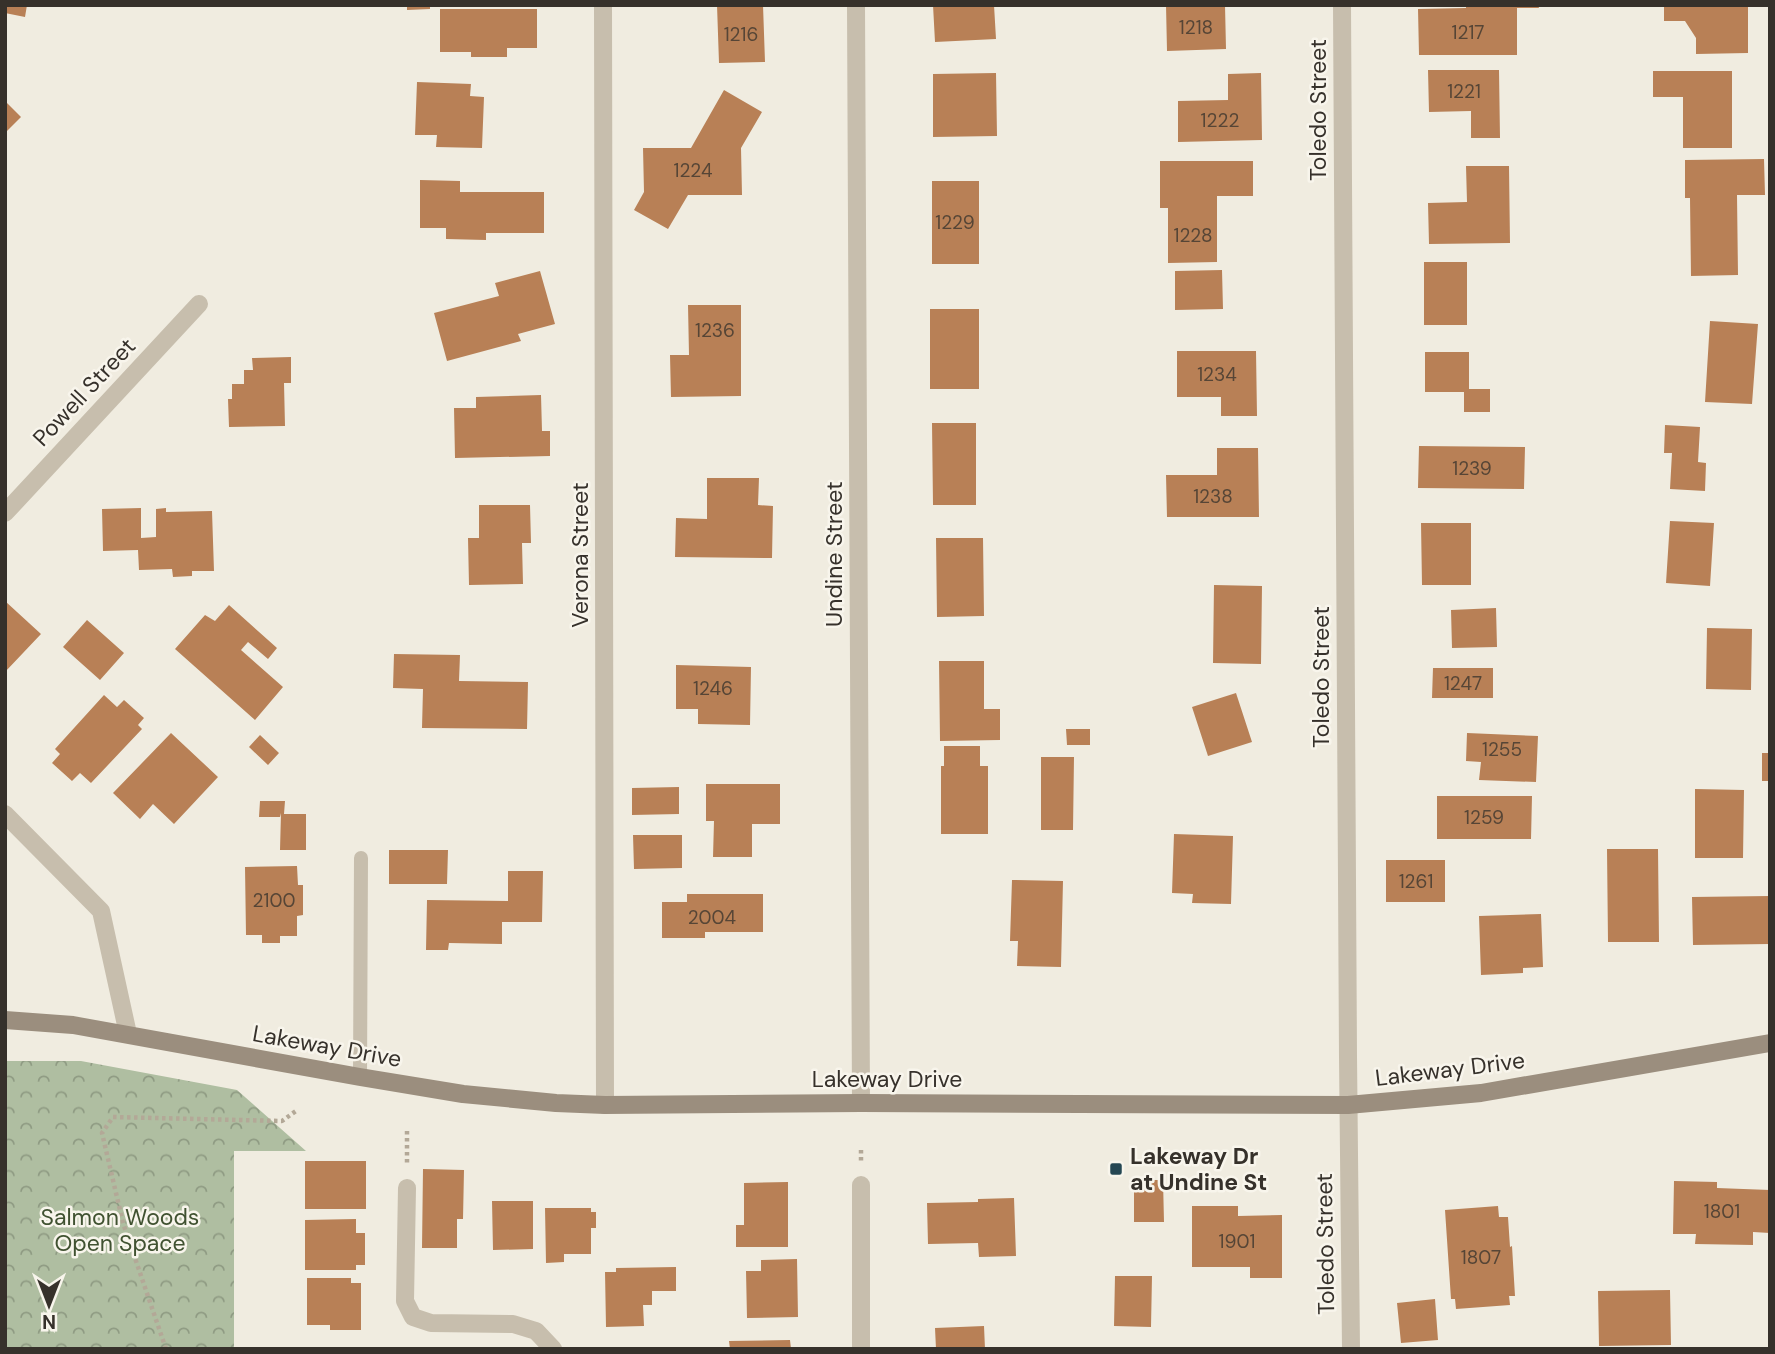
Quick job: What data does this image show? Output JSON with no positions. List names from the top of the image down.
{
  "streets": {
    "main road": ["Lakeway Drive"],
    "street": [
      "Toledo Street",
      "Powell Street",
      "Undine Street",
      "Verona Street"
    ]
  },
  "crossings": [
    ["Toledo Street", "Lakeway Drive"],
    ["Undine Street", "Lakeway Drive"],
    ["Verona Street", "Lakeway Drive"]
  ],
  "parks": ["Salmon Woods Open Space"],
  "places": {
    "transit": ["Lakeway Dr at Undine St"]
  },
  "house_numbers": [
    "1218",
    "1217",
    "1216",
    "1221",
    "1222",
    "1224",
    "1229",
    "1228",
    "1236",
    "1234",
    "1239",
    "1238",
    "1247",
    "1246",
    "1255",
    "1259",
    "1261",
    "2100",
    "2004",
    "1801",
    "1901",
    "1807"
  ],
  "north": "bottom"
}
